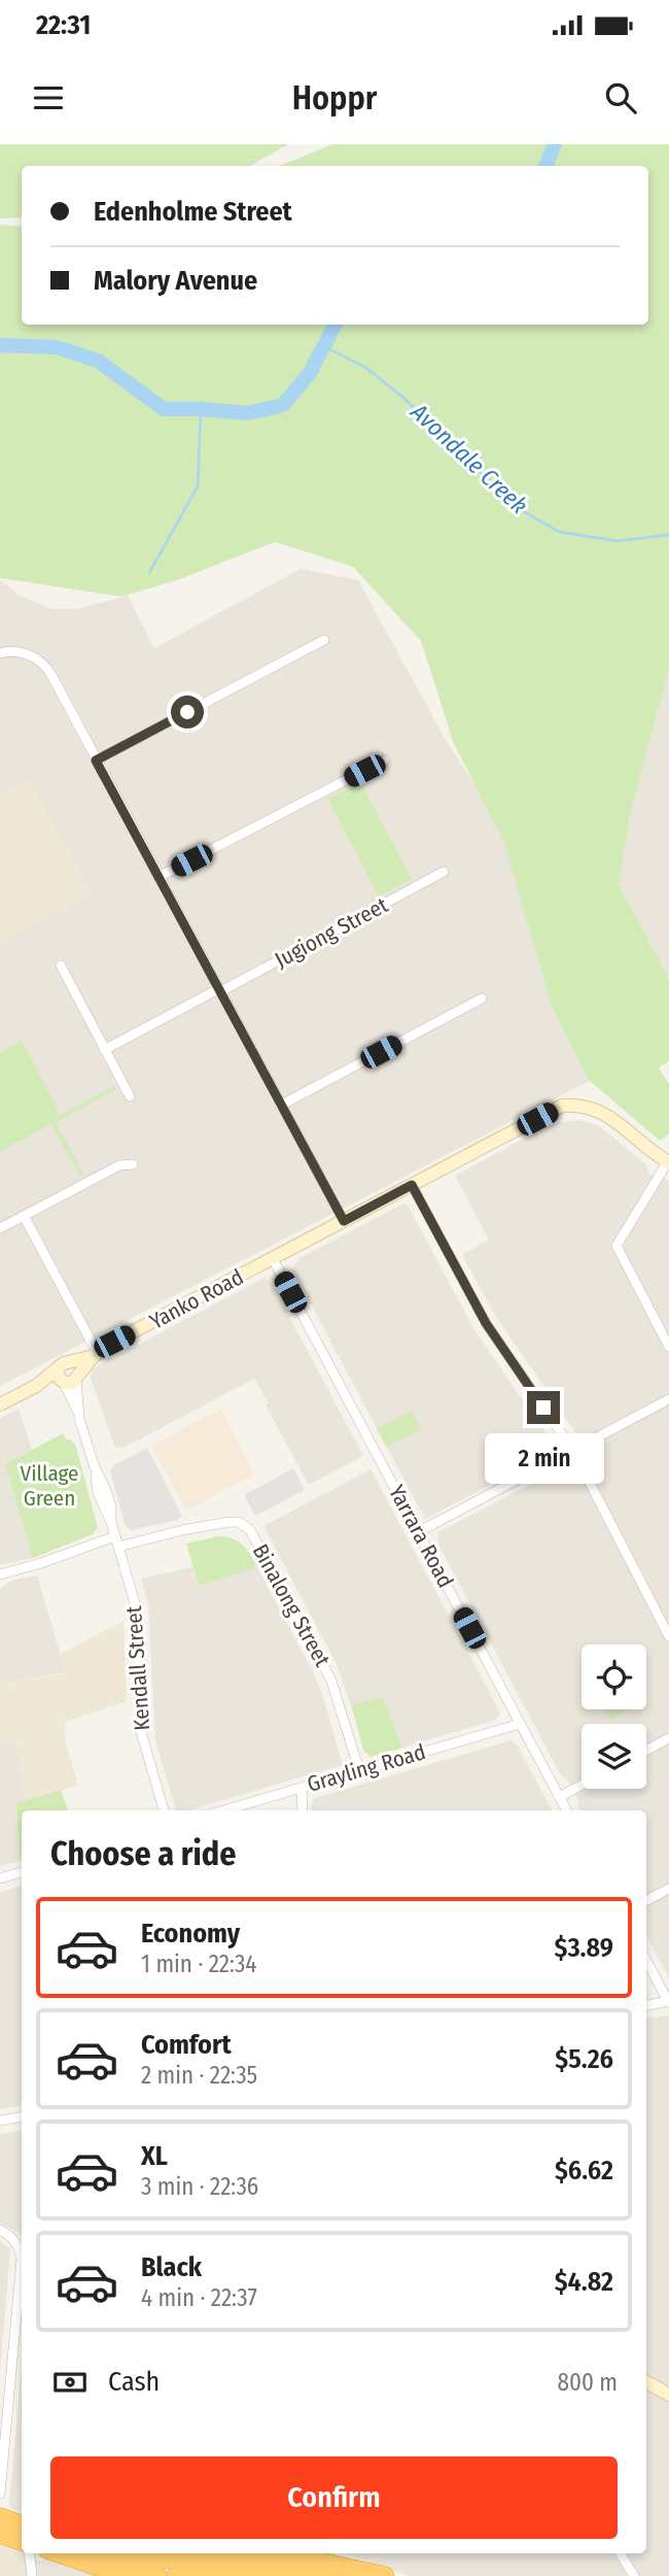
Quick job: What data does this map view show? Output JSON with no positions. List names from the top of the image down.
{
  "streets": {
    "main road": ["Yanko Road"],
    "street": [
      "Jugiong Street",
      "Yarrara Road",
      "Binalong Street",
      "Kendall Street",
      "Grayling Road"
    ]
  },
  "crossings": [
    ["Yanko Road", "Yarrara Road"],
    ["Yanko Road", "Kendall Street"],
    ["Yarrara Road", "Grayling Road"],
    ["Binalong Street", "Kendall Street"],
    ["Binalong Street", "Grayling Road"]
  ],
  "water": ["Avondale Creek"],
  "parks": ["Village Green"],
  "page": {
    "status": "22:31",
    "header": "Hoppr",
    "banner": ["Edenholme Street", "Malory Avenue"],
    "bubble": "2 min",
    "heading": "Choose a ride",
    "list": [
      {
        "name": "Economy",
        "note": "1 min · 22:34",
        "value": "$3.89"
      },
      {
        "name": "Comfort",
        "note": "2 min · 22:35",
        "value": "$5.26"
      },
      {
        "name": "XL",
        "note": "3 min · 22:36",
        "value": "$6.62"
      },
      {
        "name": "Black",
        "note": "4 min · 22:37",
        "value": "$4.82"
      }
    ],
    "pay": ["Cash", "800 m"],
    "buttons": "Confirm"
  }
}
